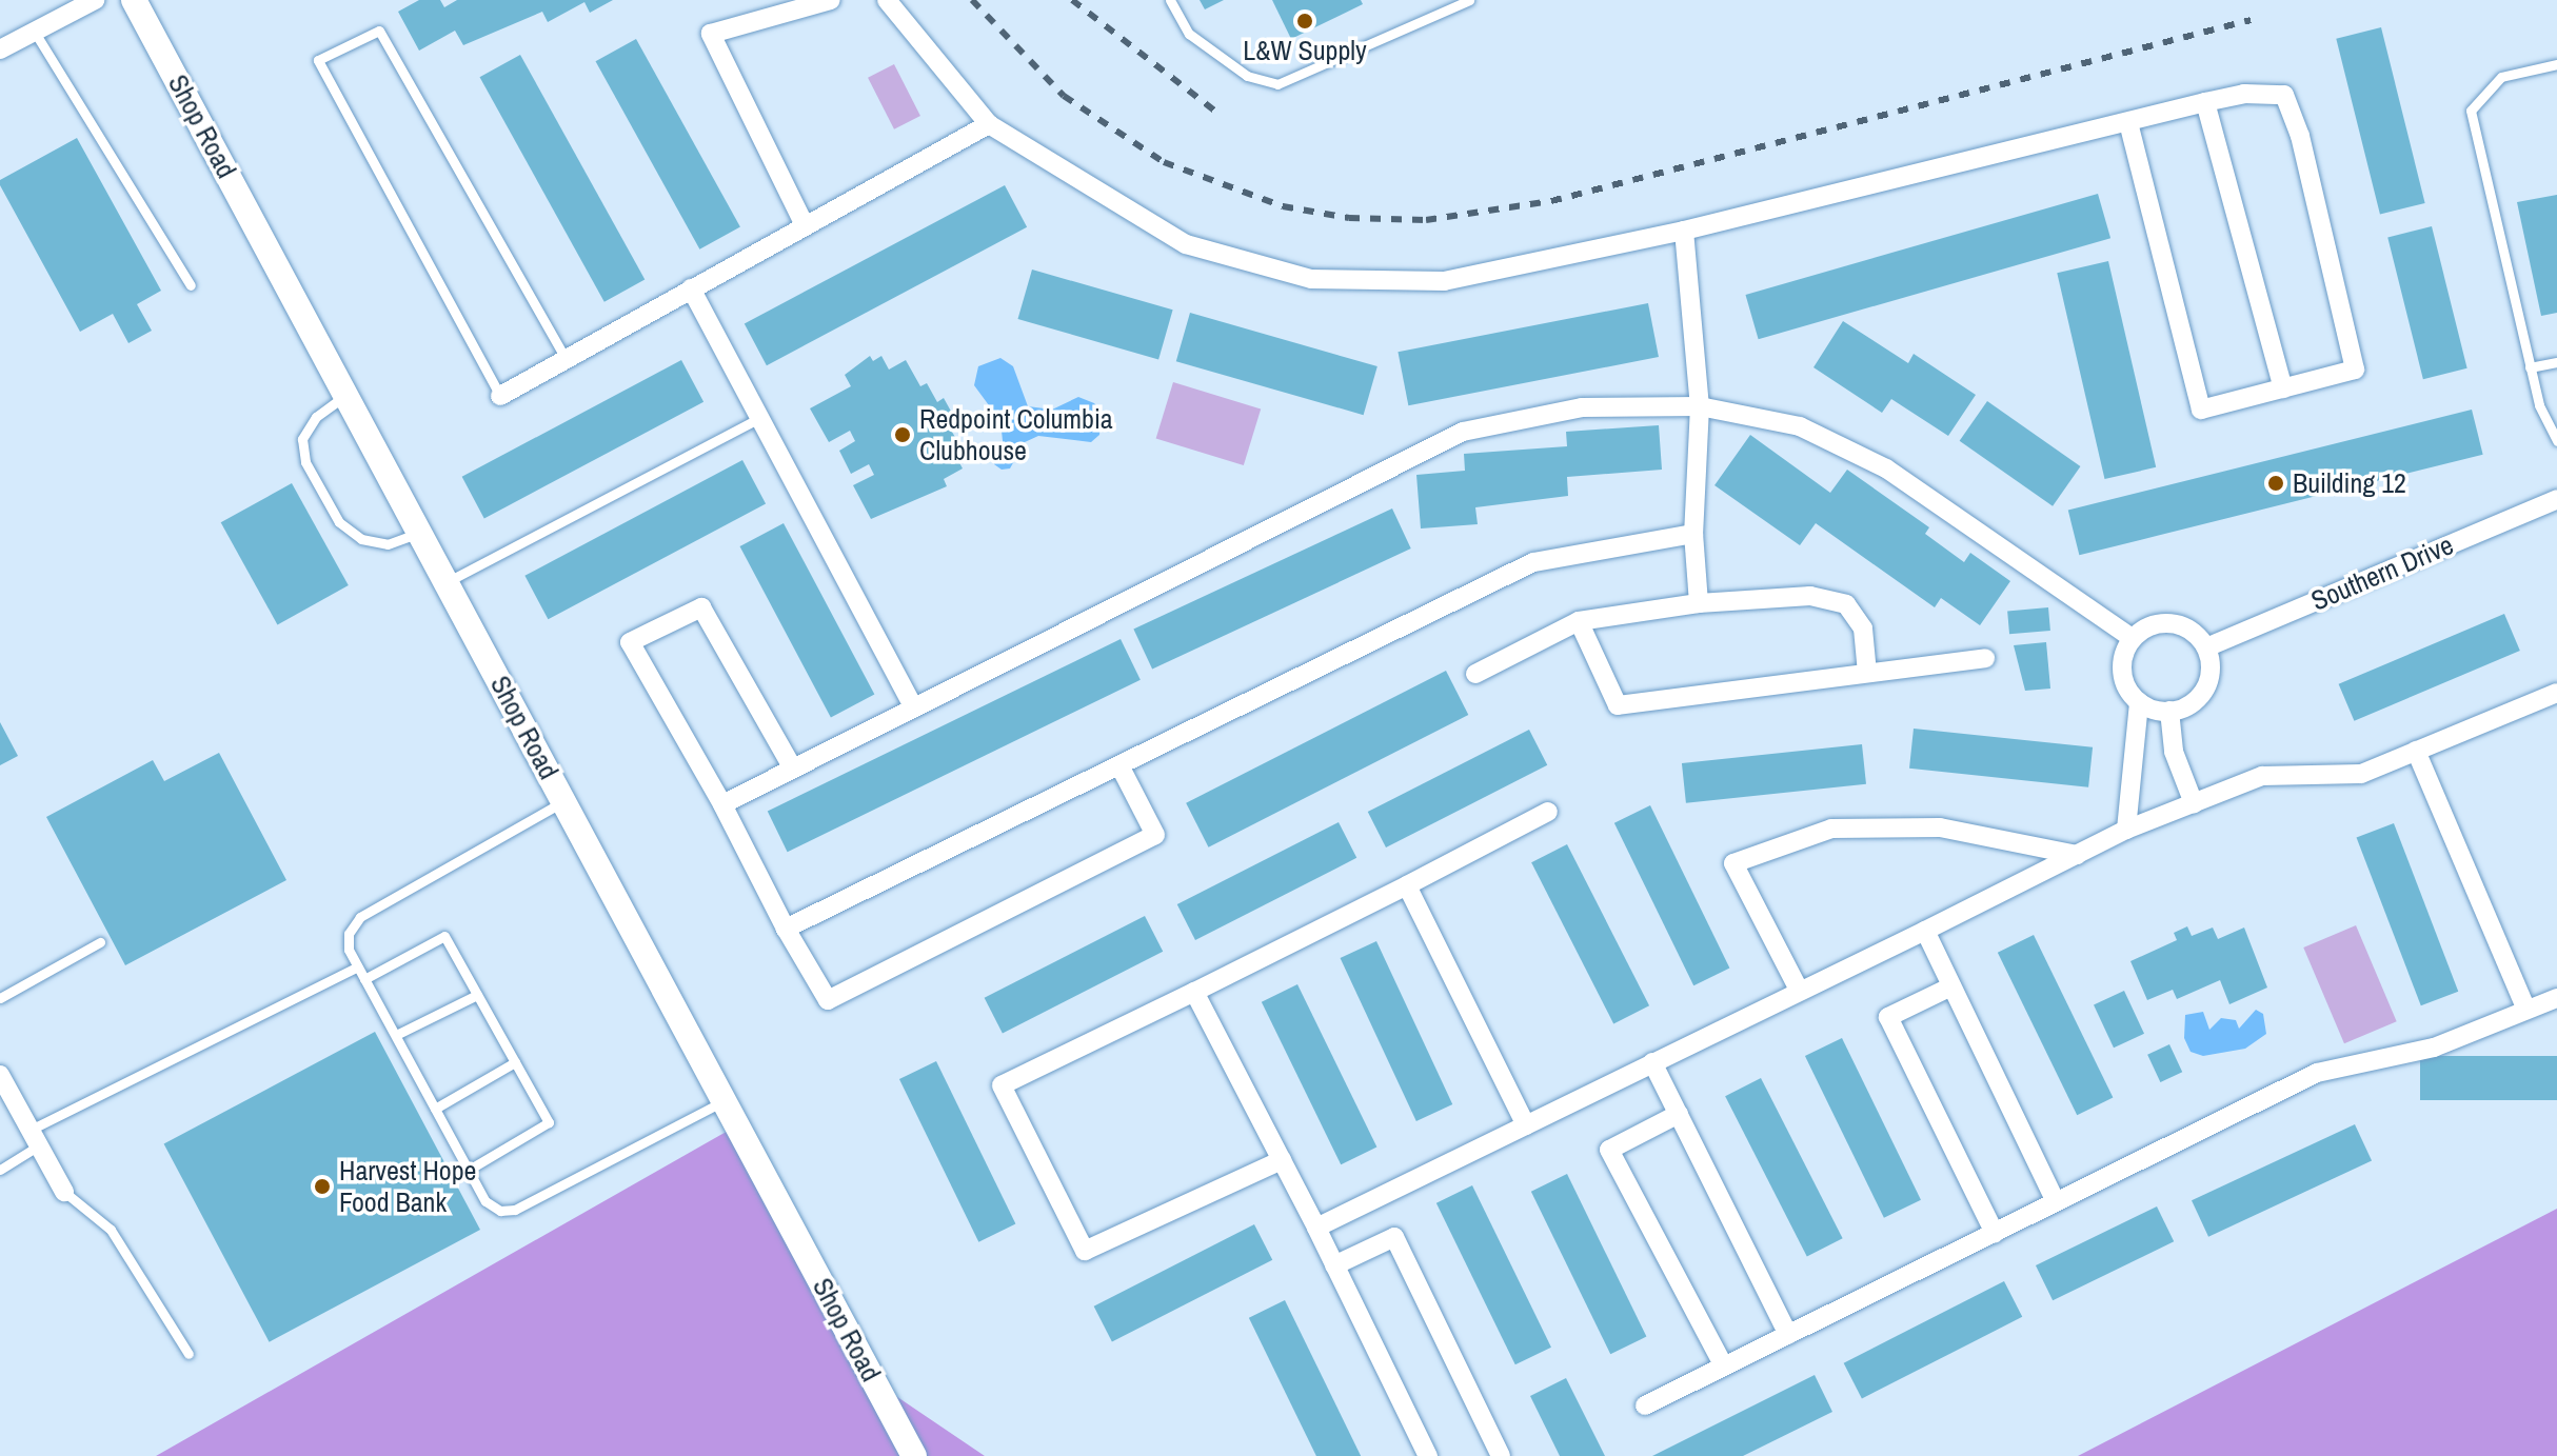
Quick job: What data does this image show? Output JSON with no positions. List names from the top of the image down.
{
  "streets": {
    "street": ["Shop Road", "Southern Drive"]
  },
  "places": [
    "L&W Supply",
    "Redpoint Columbia Clubhouse",
    "Building 12",
    "Harvest Hope Food Bank"
  ]
}
